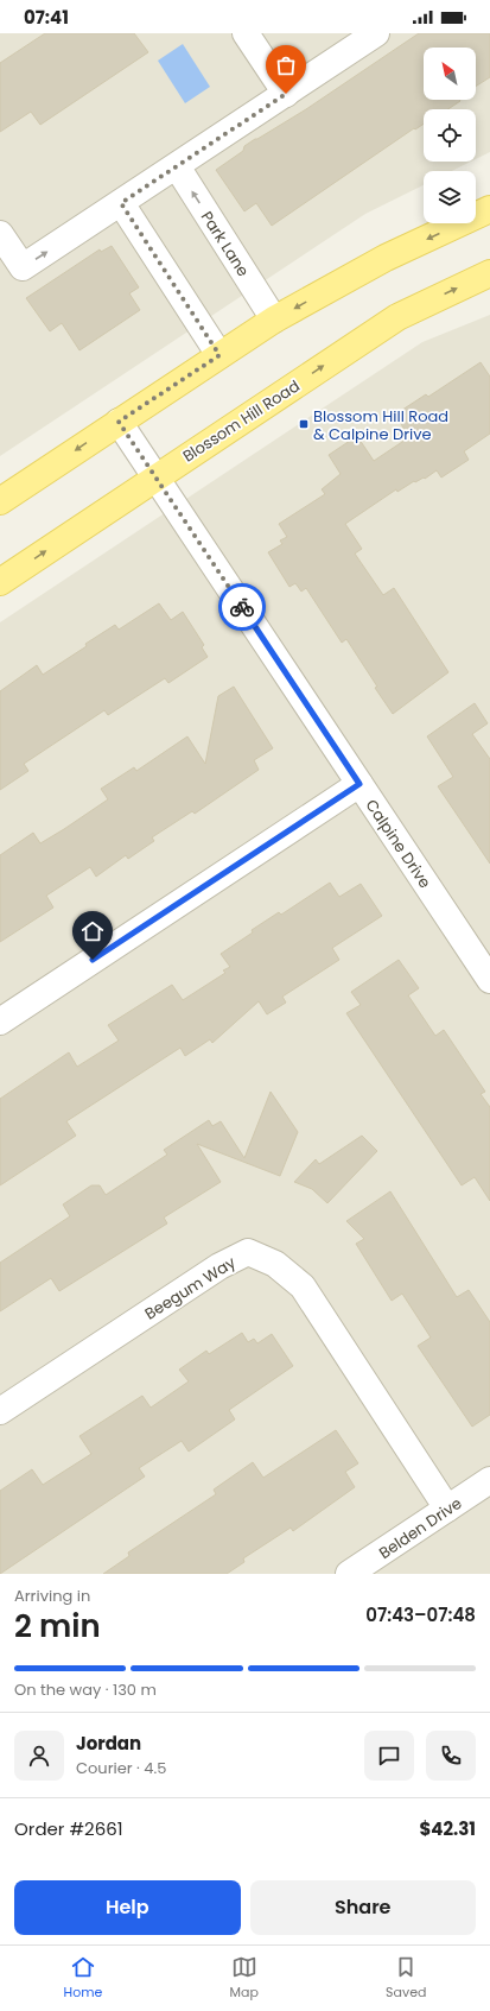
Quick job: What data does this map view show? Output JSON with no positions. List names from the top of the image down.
{
  "streets": {
    "main road": ["Blossom Hill Road"],
    "street": [
      "Park Lane",
      "Calpine Drive",
      "Beegum Way",
      "Belden Drive"
    ]
  },
  "crossings": [
    ["Blossom Hill Road", "Calpine Drive"],
    ["Beegum Way", "Belden Drive"]
  ],
  "places": {
    "transit": ["Blossom Hill Road & Calpine Drive"]
  },
  "north": "top left",
  "page": {
    "status": "07:41",
    "heading": ["2 min", "Arriving in", "07:43–07:48"],
    "panel": [
      "Jordan",
      "Courier · 4.5",
      "Order #2661",
      "$42.31"
    ],
    "bar": "On the way · 130 m",
    "buttons": ["Help", "Share"],
    "tabs": ["Home", "Map", "Saved"]
  }
}
